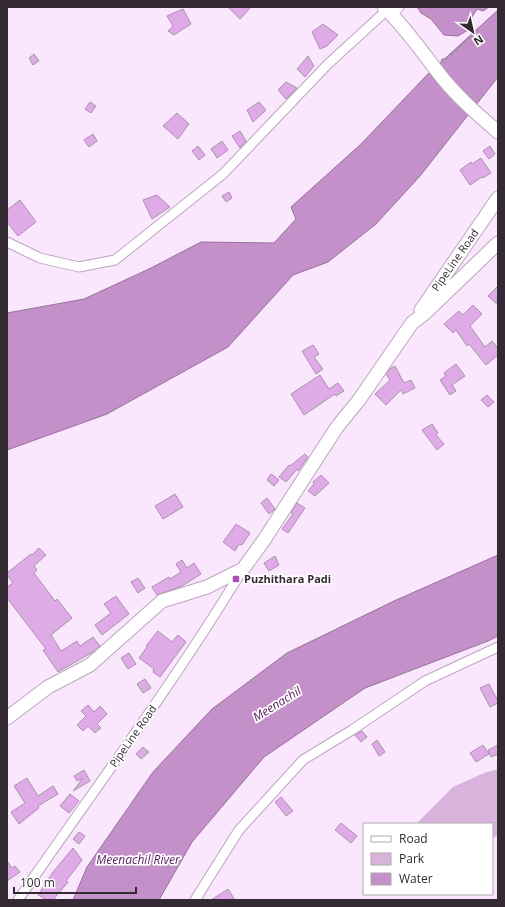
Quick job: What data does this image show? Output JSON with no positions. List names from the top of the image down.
{
  "streets": {
    "main road": ["PipeLine Road"]
  },
  "water": ["Meenachil", "Meenachil River"],
  "places": {
    "transit": ["Puzhithara Padi"]
  },
  "legend": ["Road", "Park", "Water"],
  "scale_bar": "100 m",
  "north": "bottom right"
}
